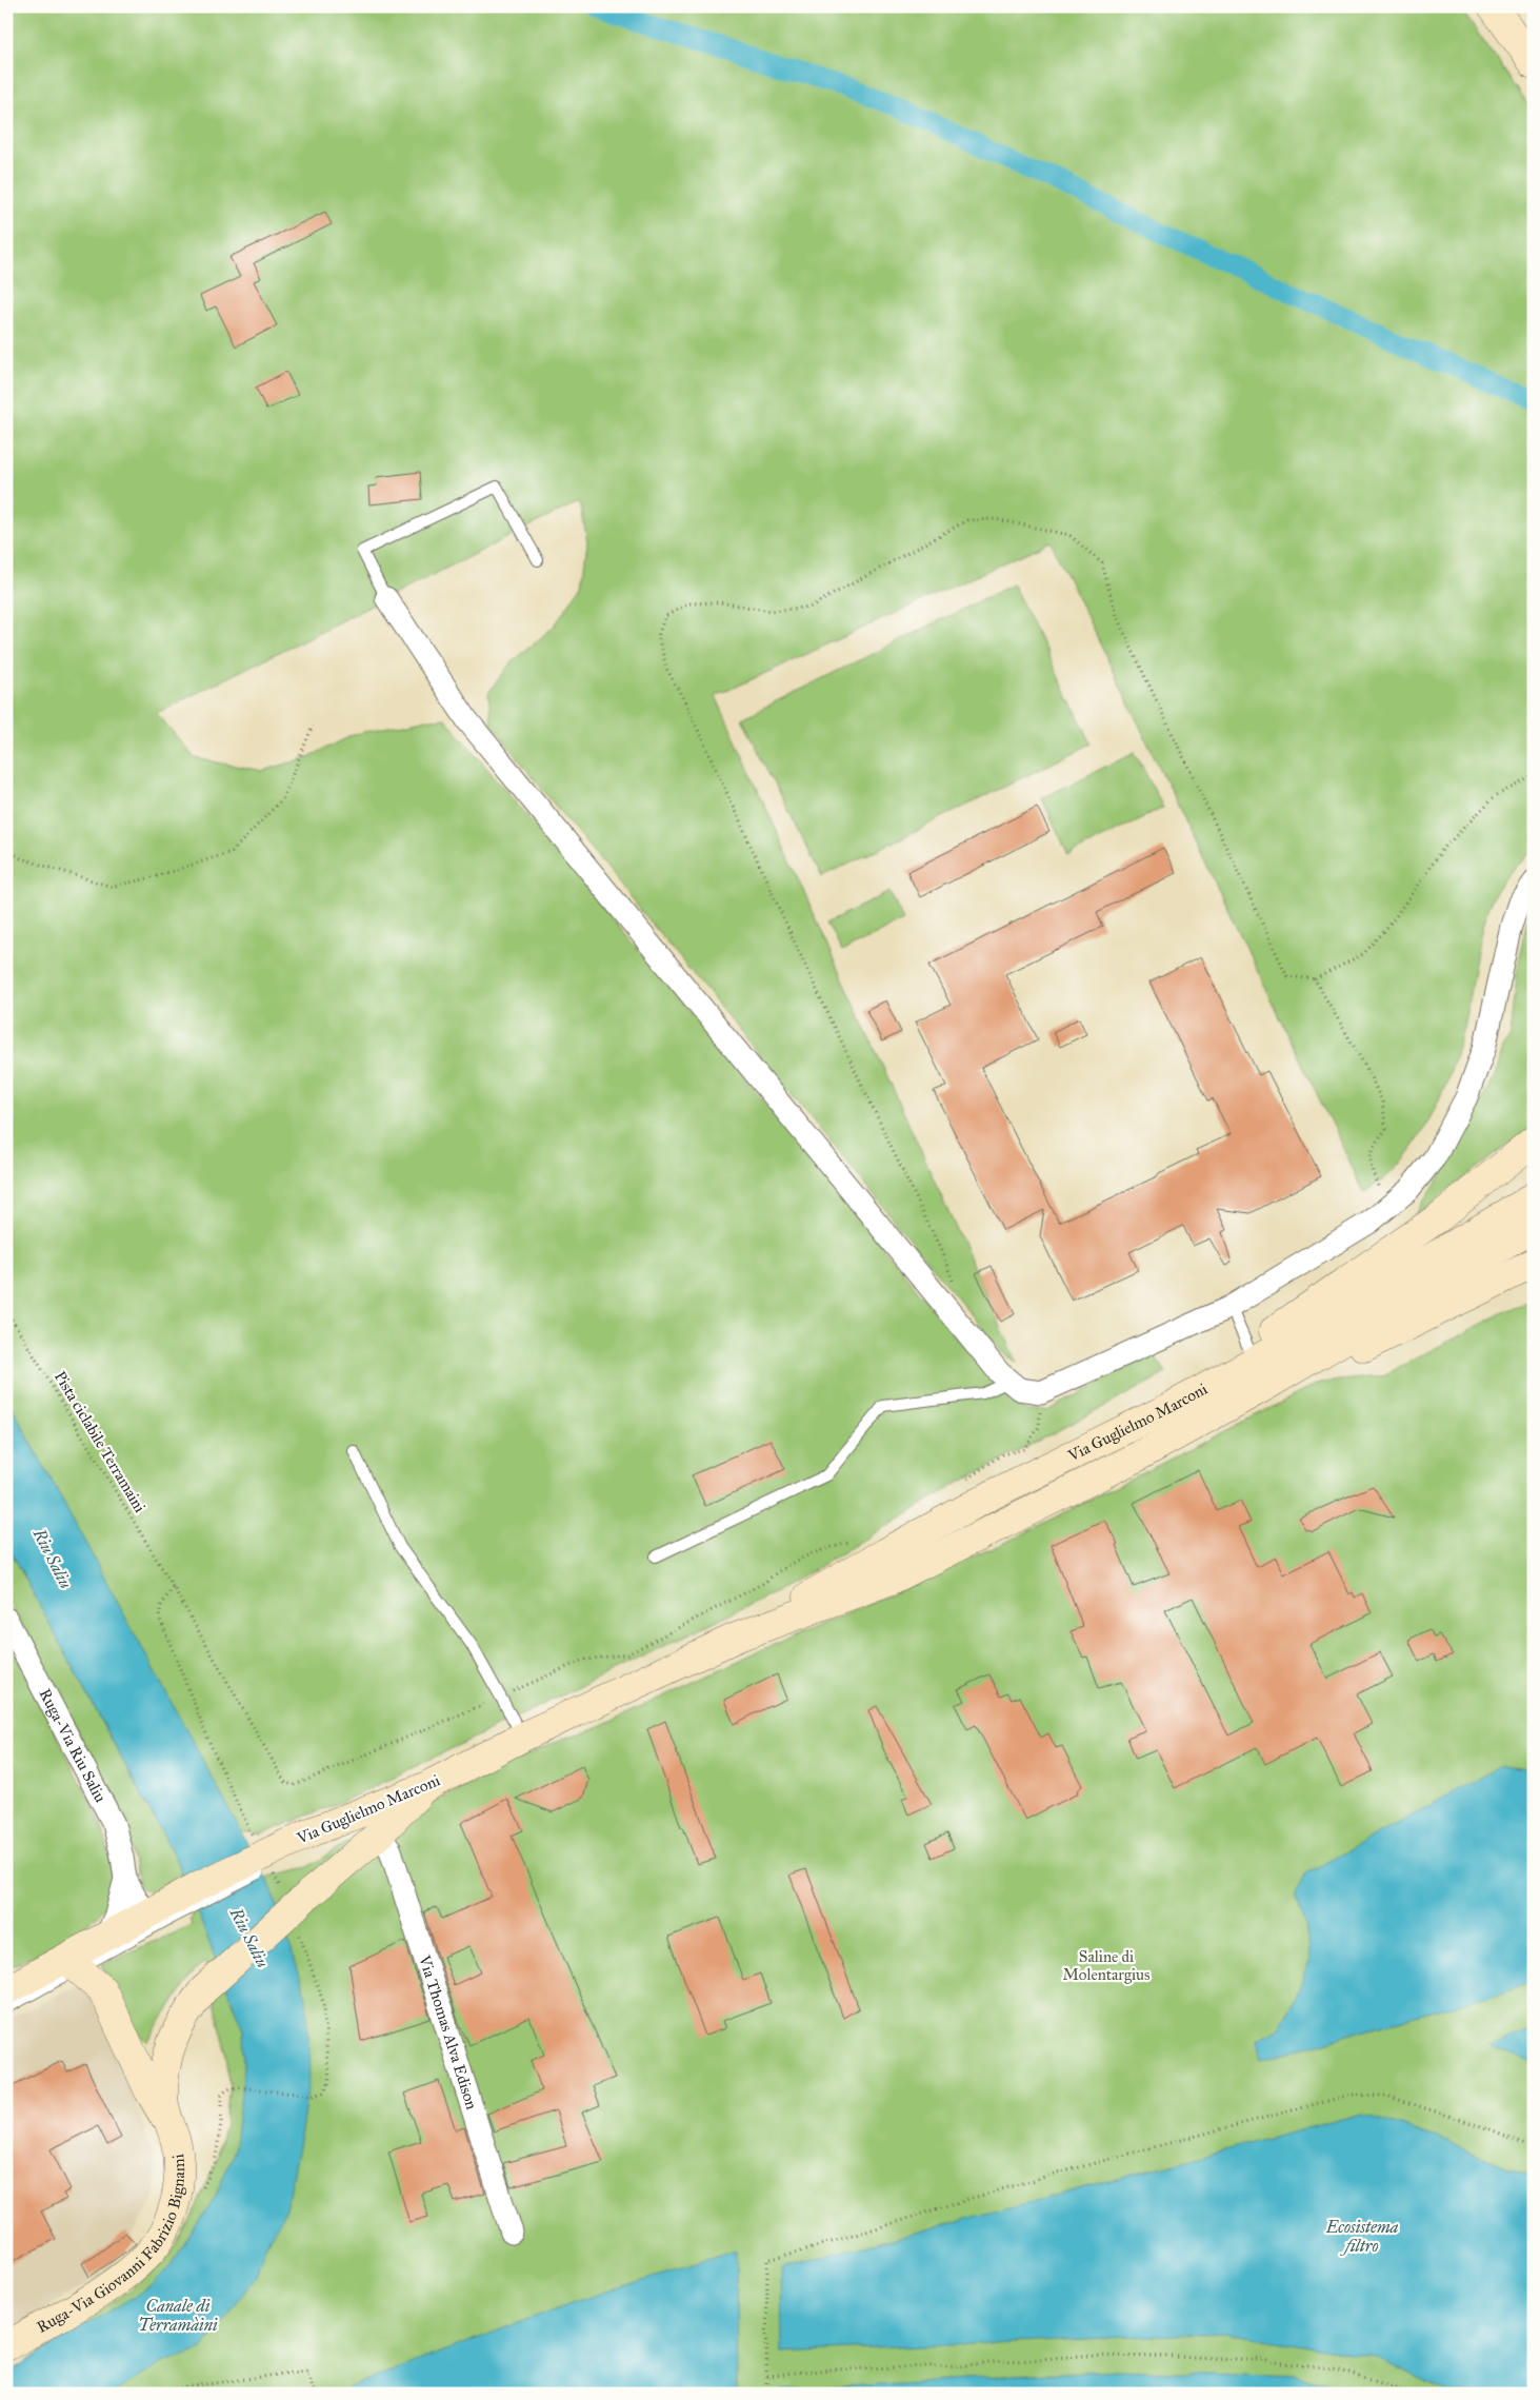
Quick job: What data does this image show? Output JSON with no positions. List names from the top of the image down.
{
  "streets": {
    "main road": ["Via Guglielmo Marconi", "Ruga-Via Giovanni Fabrizio Bignami"],
    "street": ["Ruga-Via Riu Saliu", "Via Thomas Alva Edison"],
    "path": ["Pista ciclabile Terramaini"]
  },
  "crossings": [
    ["Via Guglielmo Marconi", "Ruga-Via Riu Saliu"],
    ["Via Guglielmo Marconi", "Ruga-Via Giovanni Fabrizio Bignami"],
    ["Via Thomas Alva Edison", "Ruga-Via Giovanni Fabrizio Bignami"]
  ],
  "water": ["Riu Saliu", "Ecosistema filtro", "Canale di Terramàini"],
  "parks": ["Saline di Molentargius"]
}
